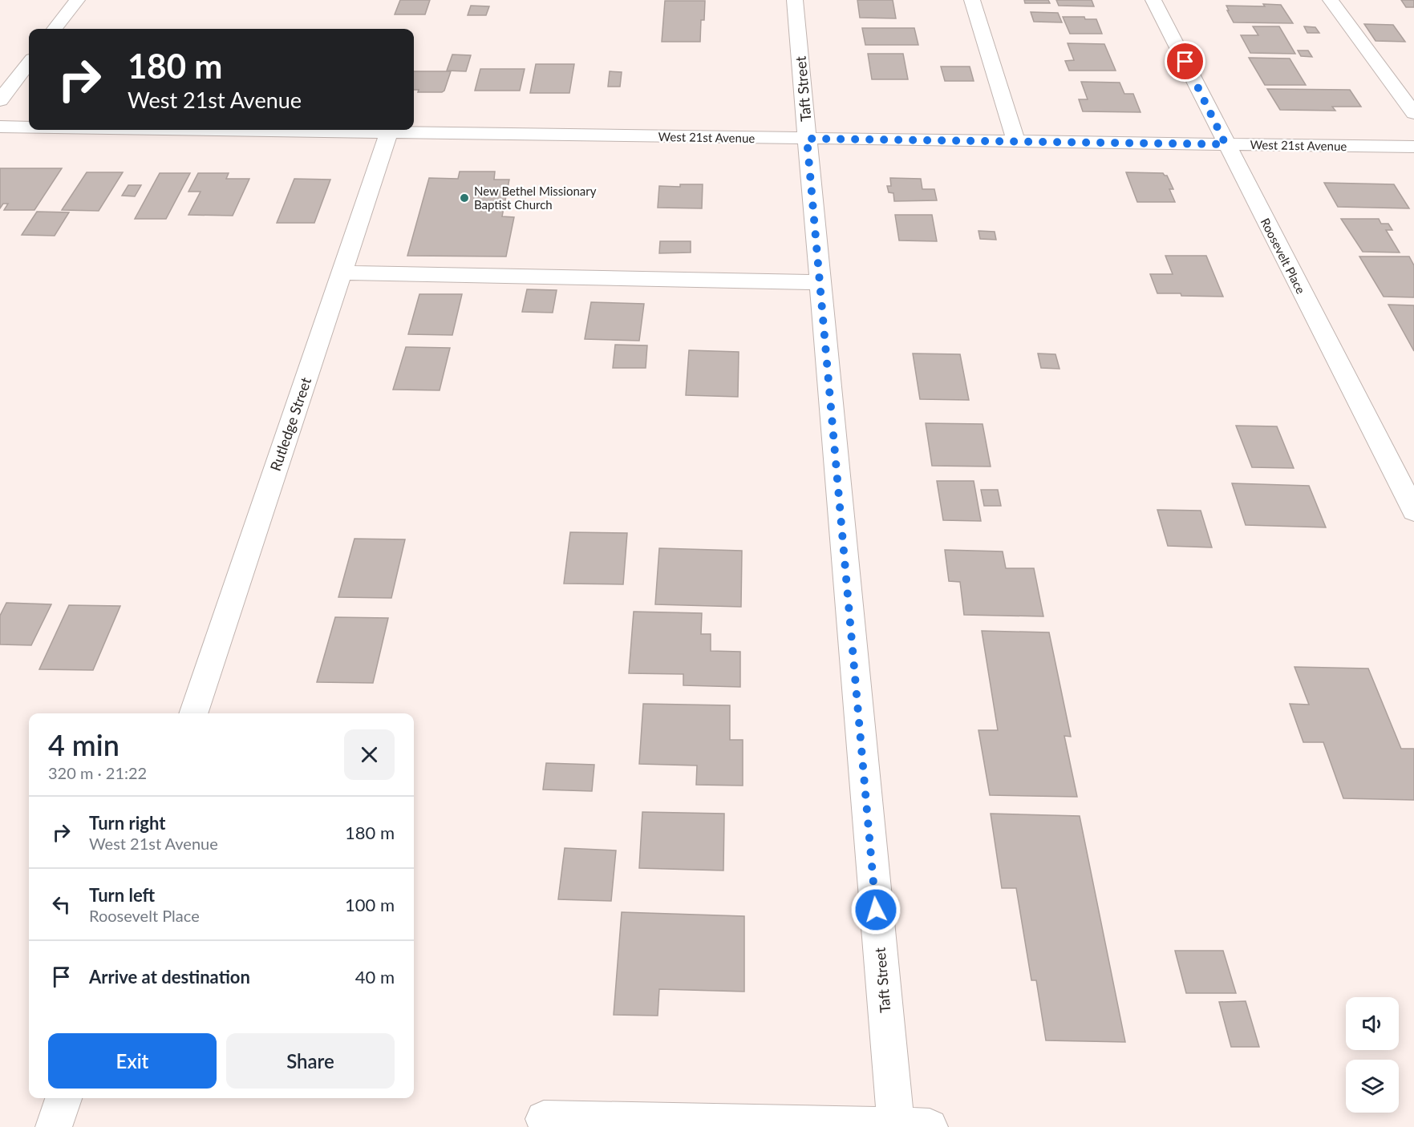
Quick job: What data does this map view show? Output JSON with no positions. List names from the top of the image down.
{
  "streets": {
    "street": [
      "Taft Street",
      "West 21st Avenue",
      "Roosevelt Place",
      "Rutledge Street"
    ]
  },
  "crossings": [
    ["Taft Street", "West 21st Avenue"],
    ["West 21st Avenue", "Roosevelt Place"],
    ["West 21st Avenue", "Rutledge Street"]
  ],
  "places": ["New Bethel Missionary Baptist Church"],
  "page": {
    "turn": ["180 m", "West 21st Avenue"],
    "heading": ["4 min", "320 m · 21:22"],
    "list": [
      {
        "name": "Turn right",
        "note": "West 21st Avenue",
        "value": "180 m"
      },
      {
        "name": "Turn left",
        "note": "Roosevelt Place",
        "value": "100 m"
      },
      {
        "name": "Arrive at destination",
        "value": "40 m"
      }
    ],
    "buttons": ["Exit", "Share"]
  }
}
